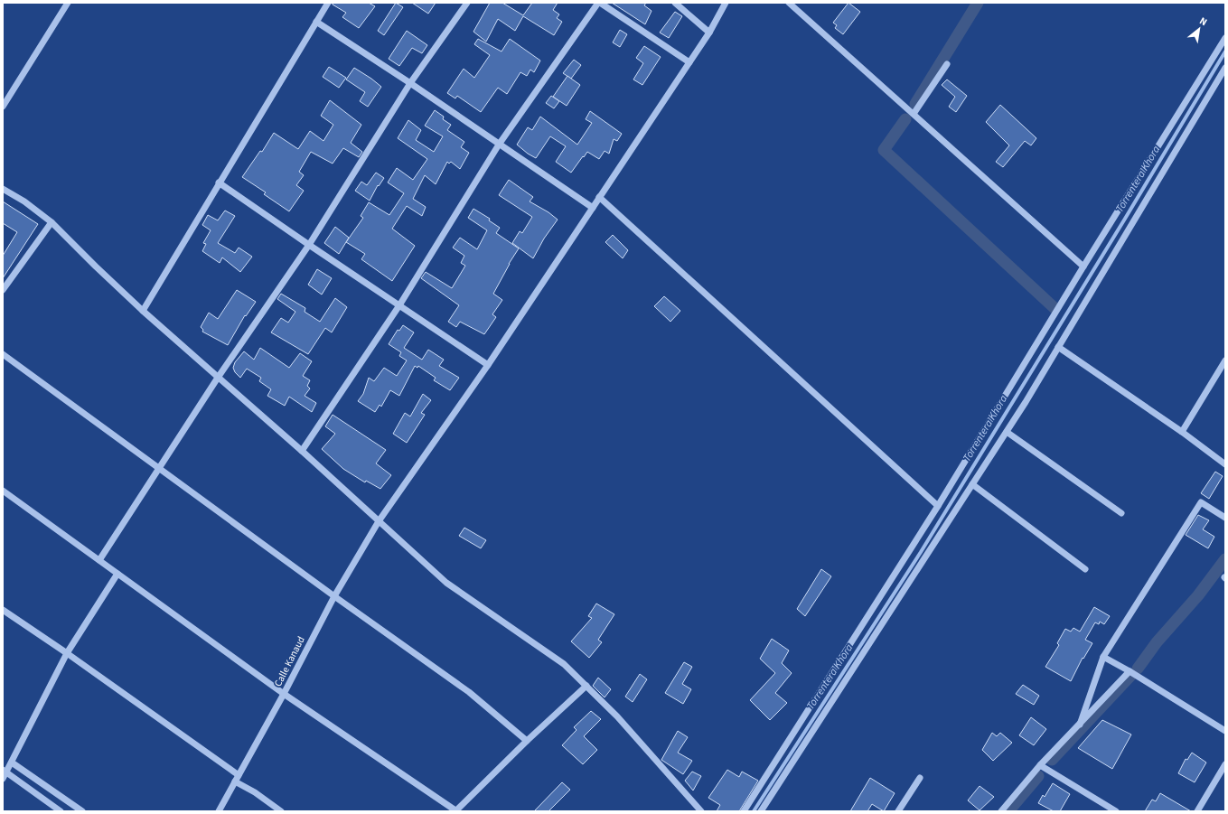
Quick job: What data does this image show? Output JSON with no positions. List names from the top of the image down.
{
  "streets": {
    "street": ["Calle Kanaud"]
  },
  "water": ["Torrentera Khora"],
  "north": "top right"
}
